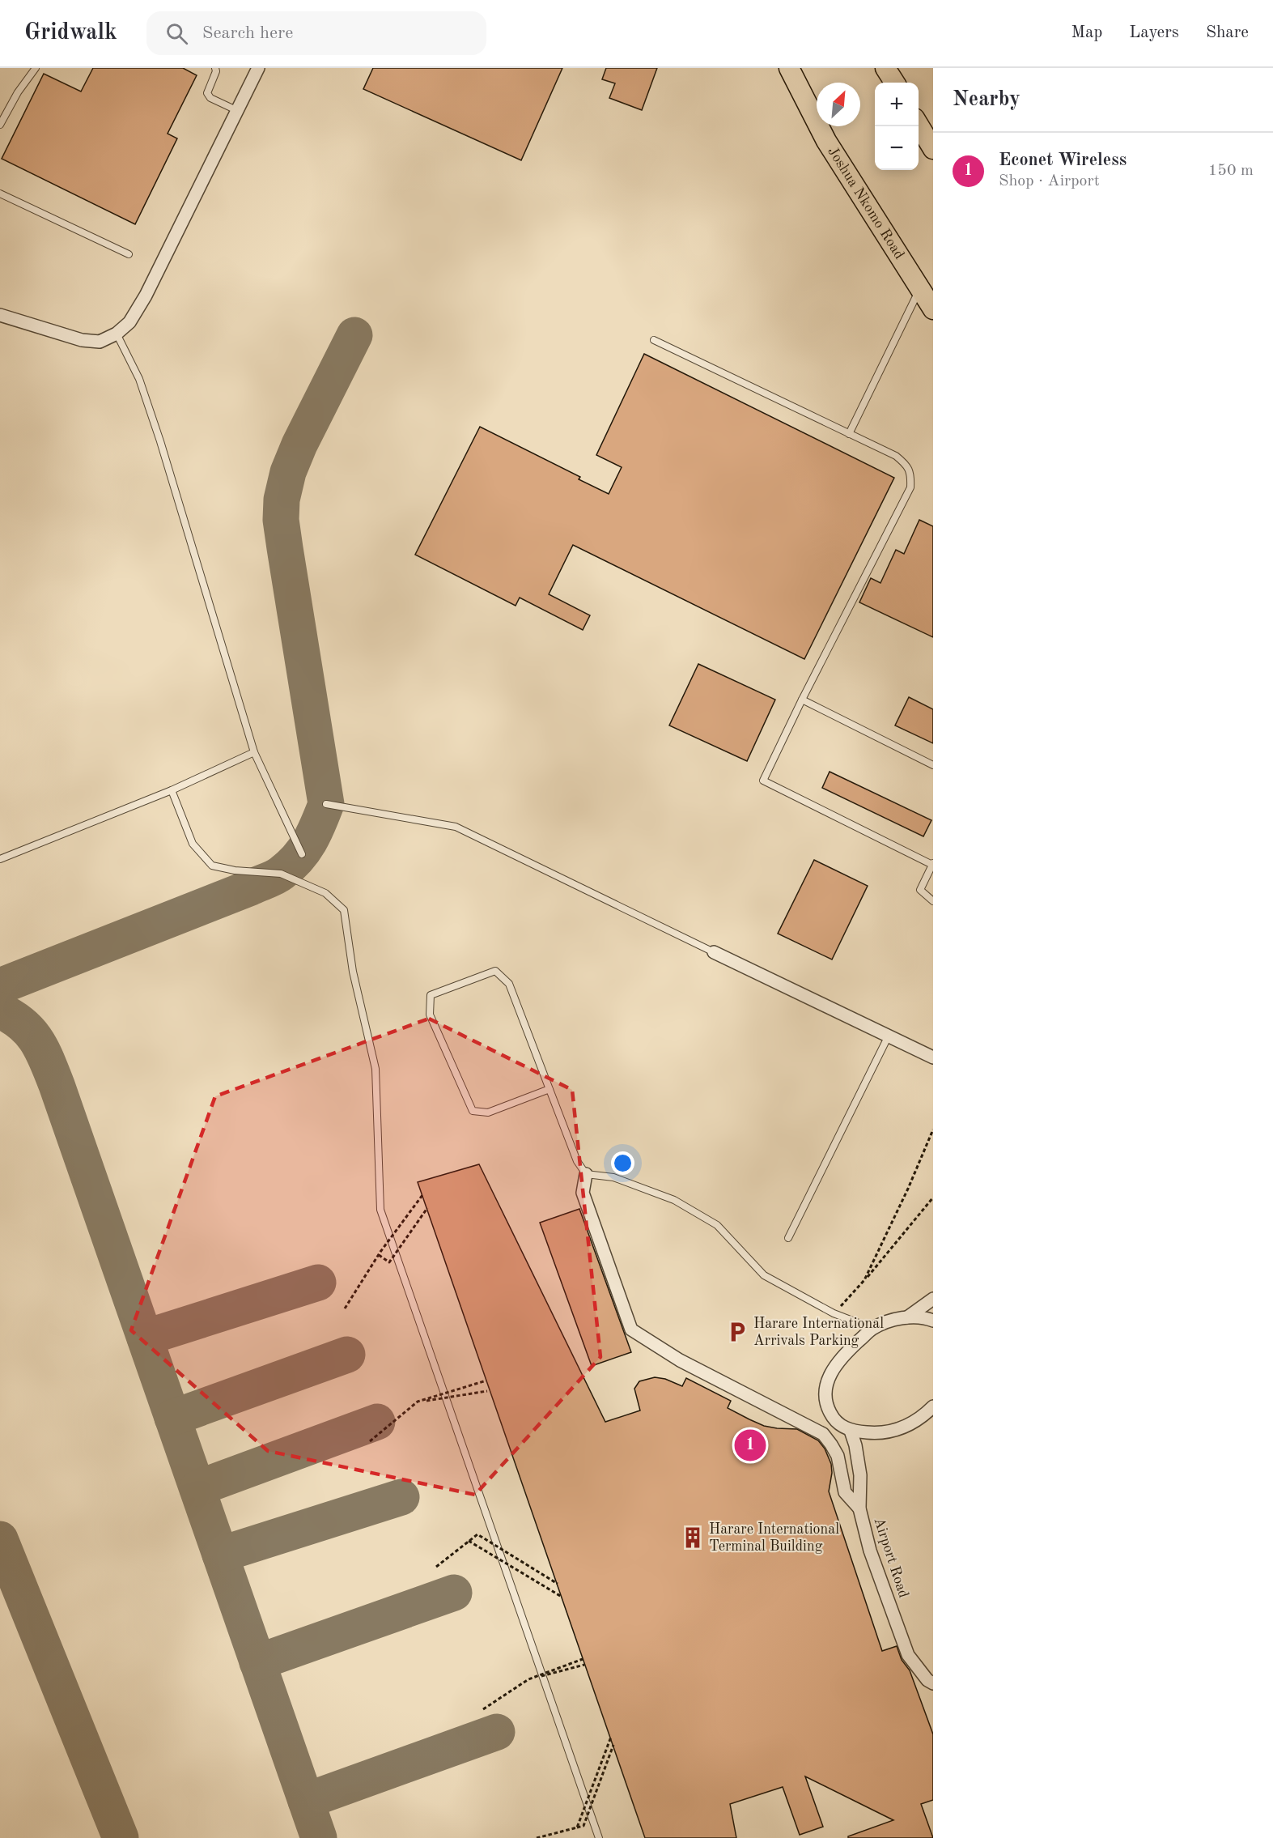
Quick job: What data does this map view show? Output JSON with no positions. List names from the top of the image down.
{
  "streets": {
    "main road": ["Joshua Nkomo Road"],
    "street": ["Airport Road"]
  },
  "places": {
    "parking": ["Harare International Arrivals Parking"],
    "building": ["Harare International Terminal Building"]
  },
  "north": "top right",
  "page": {
    "header": "Gridwalk",
    "search": "Search here",
    "nav": ["Map", "Layers", "Share"],
    "heading": "Nearby",
    "map_buttons": ["+", "−"],
    "list": [
      {
        "mark": "1",
        "name": "Econet Wireless",
        "note": "Shop · Airport",
        "value": "150 m"
      }
    ],
    "pins": "1"
  }
}
